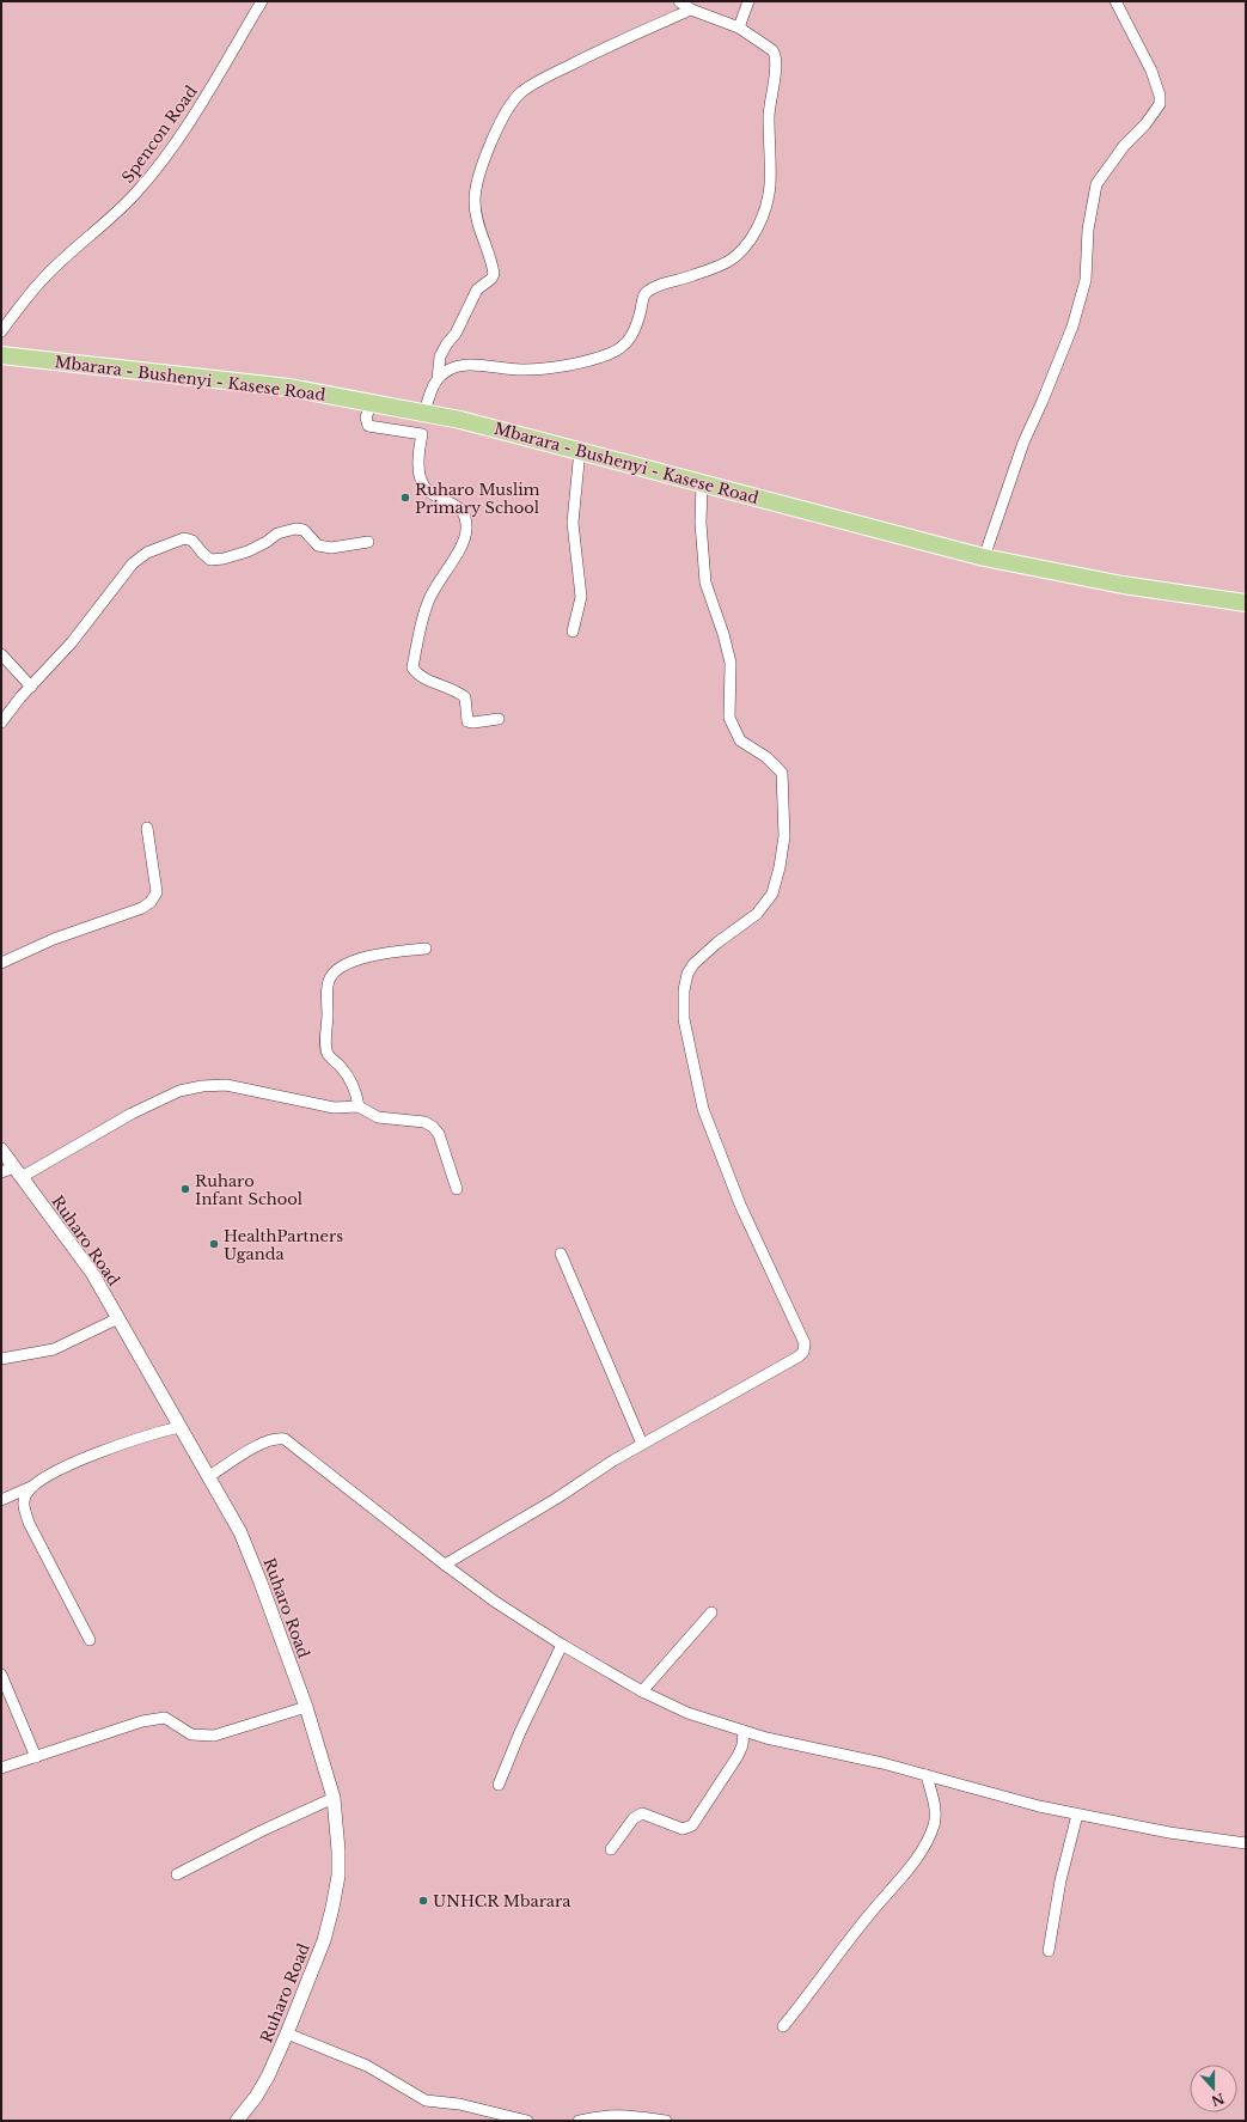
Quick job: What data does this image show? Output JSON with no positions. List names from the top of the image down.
{
  "streets": {
    "main road": ["Mbarara - Bushenyi - Kasese Road"],
    "street": ["Spencon Road", "Ruharo Road"]
  },
  "places": [
    "Ruharo Muslim Primary School",
    "Ruharo Infant School",
    "HealthPartners Uganda",
    "UNHCR Mbarara"
  ],
  "north": "bottom"
}
